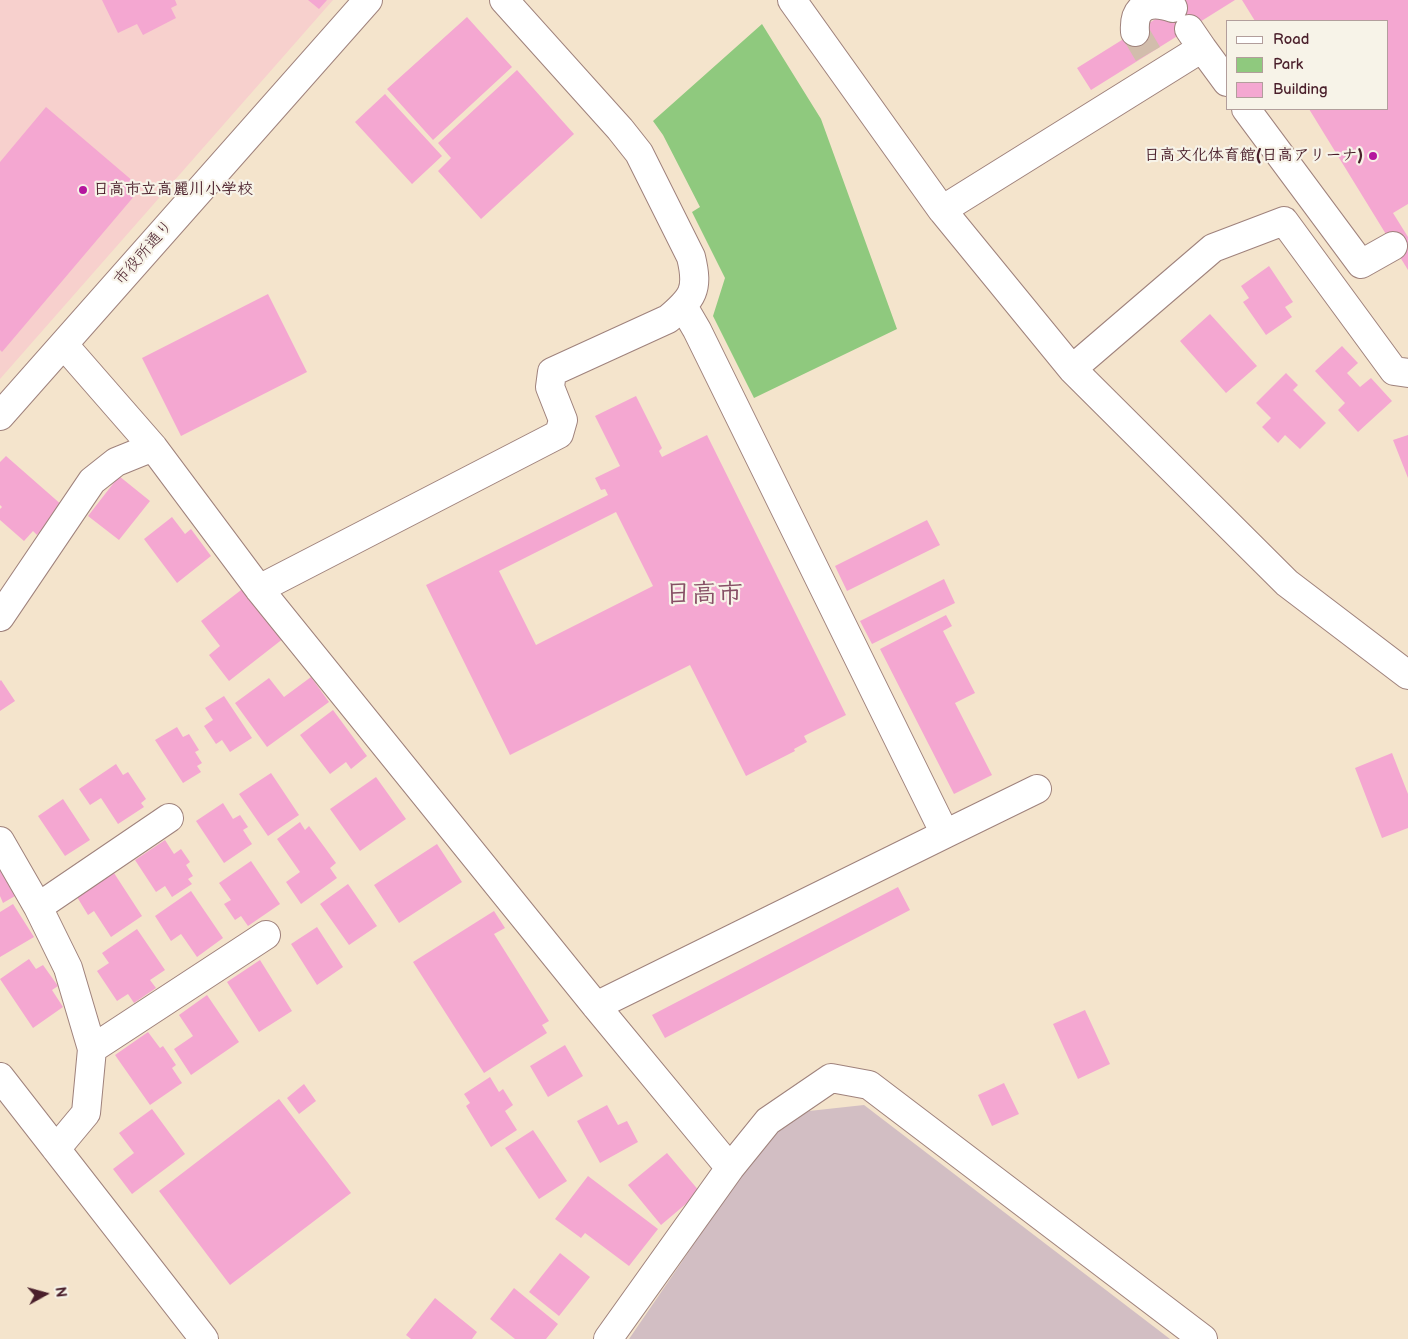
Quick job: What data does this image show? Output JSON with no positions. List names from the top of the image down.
{
  "streets": {
    "street": ["市役所通り"]
  },
  "districts": ["日高市"],
  "places": ["日高文化体育館(日高アリーナ)", "日高市立高麗川小学校"],
  "legend": ["Road", "Park", "Building"],
  "north": "right"
}
